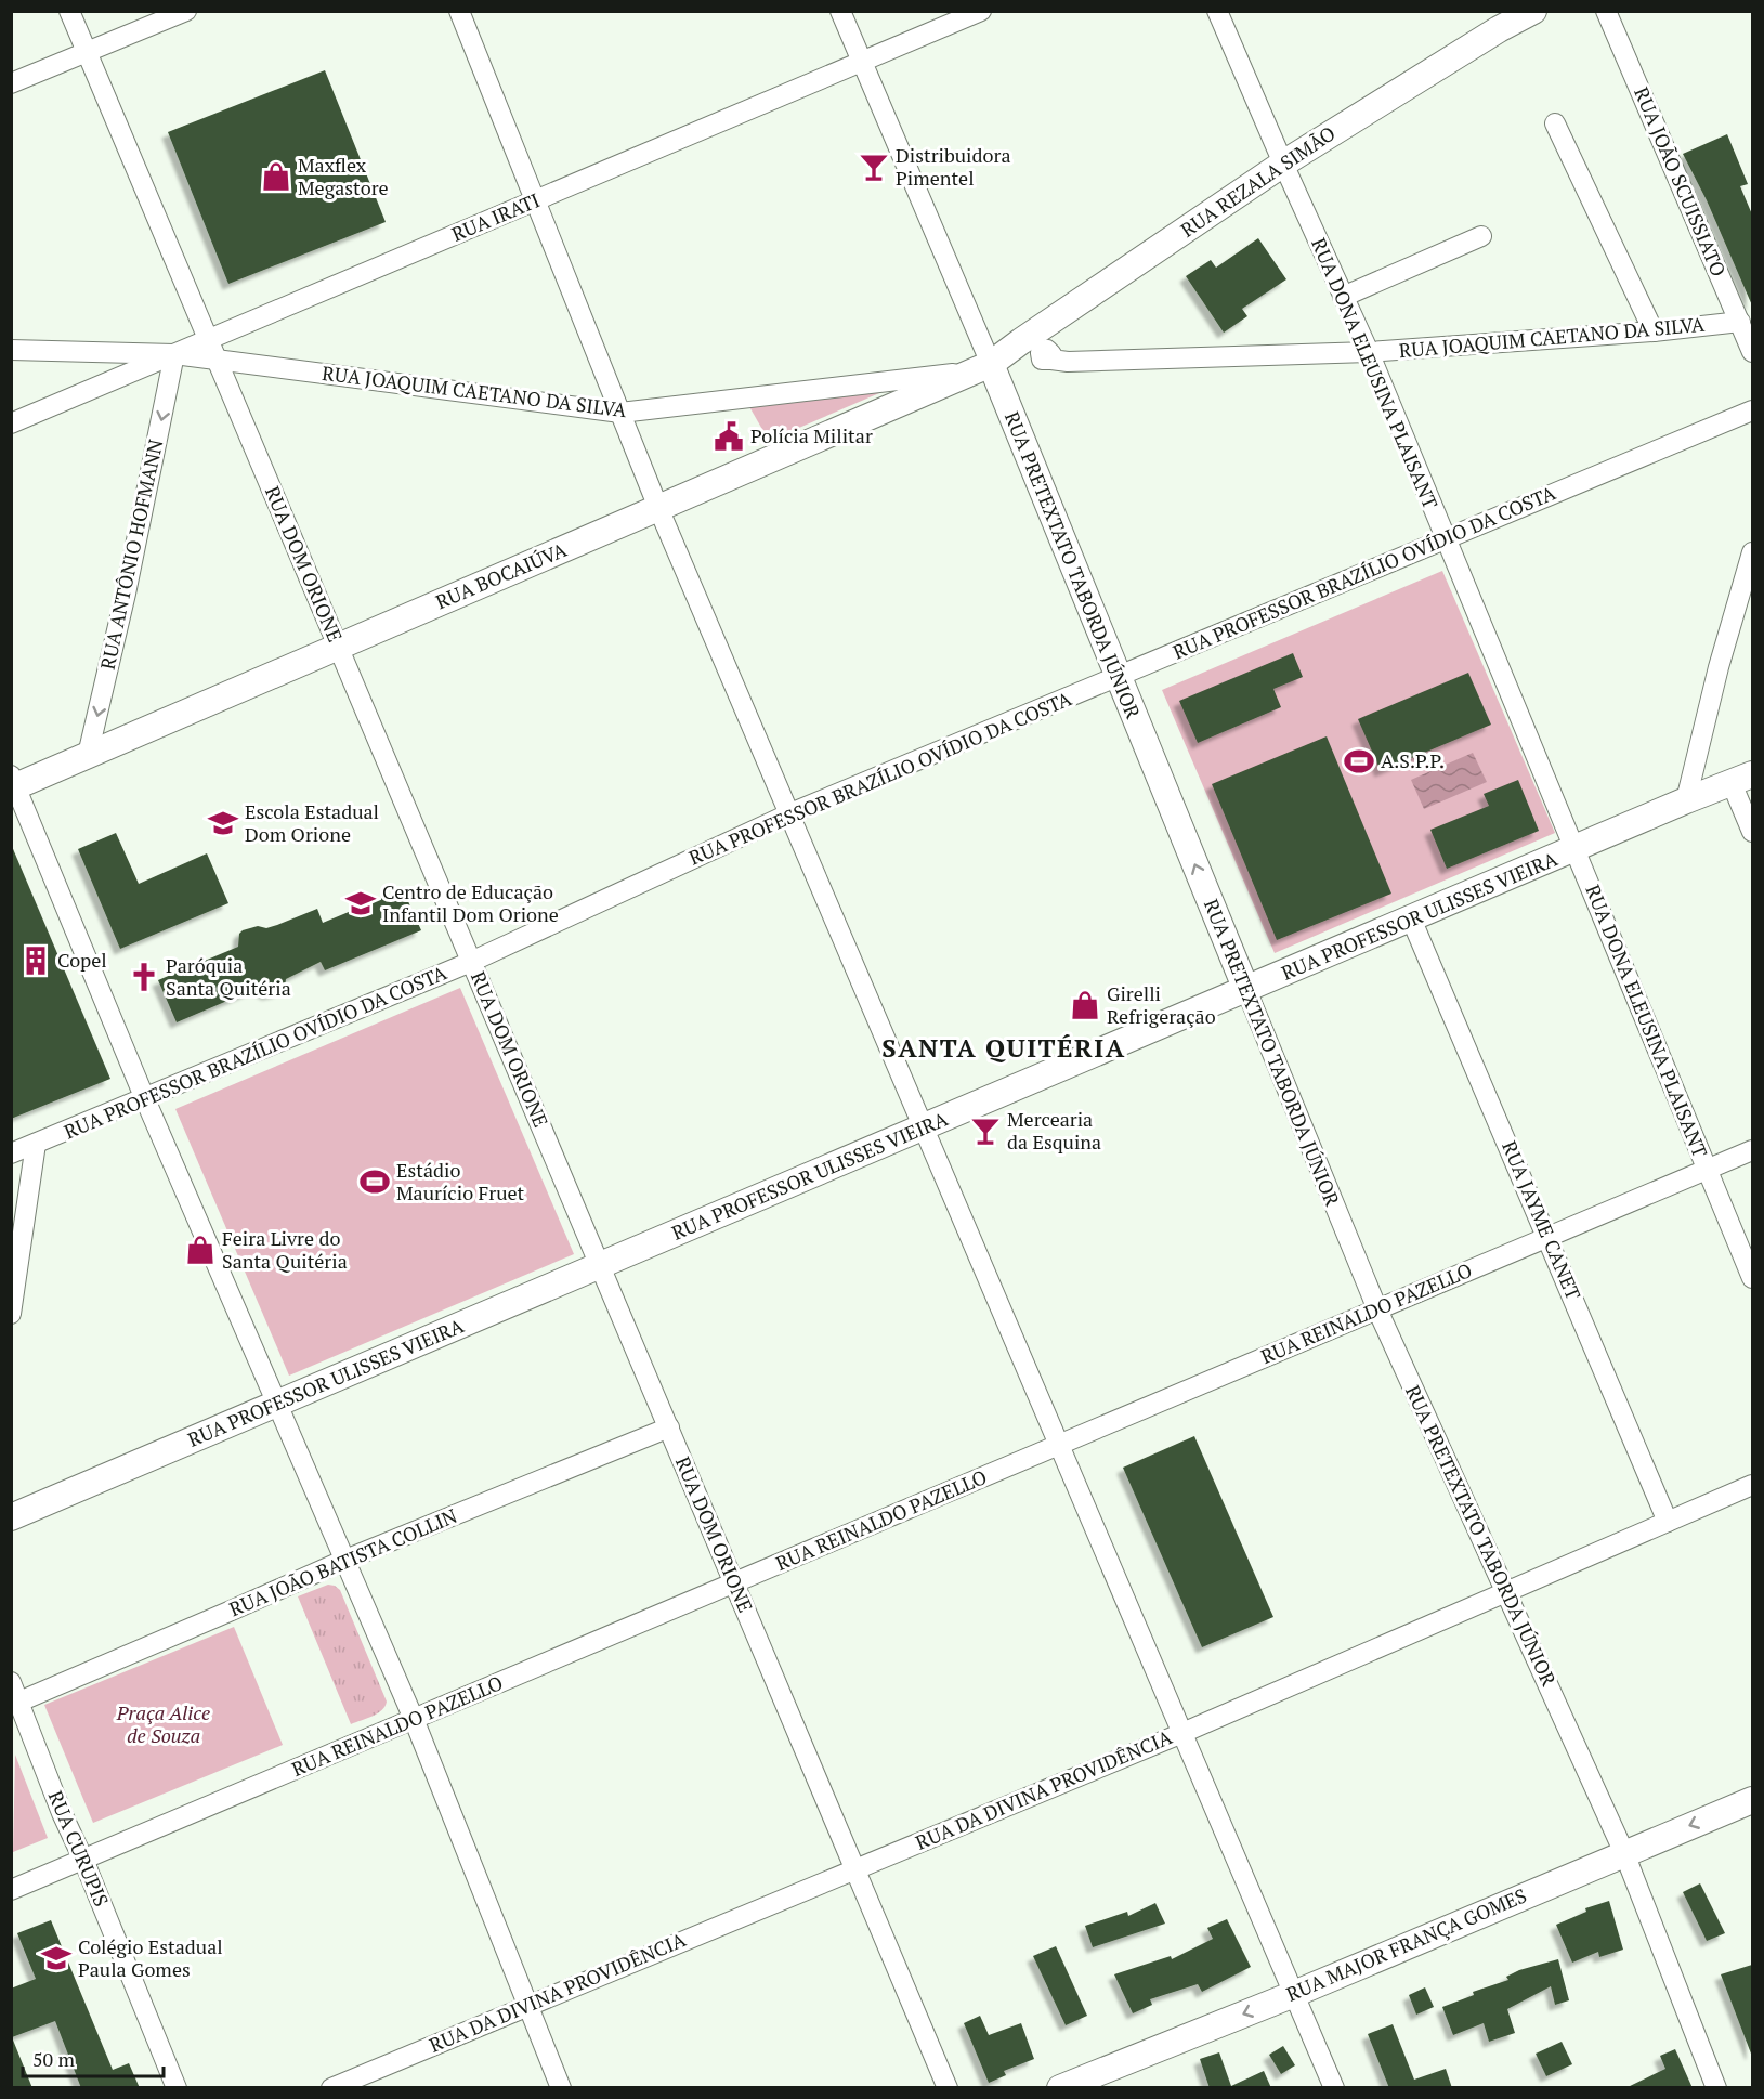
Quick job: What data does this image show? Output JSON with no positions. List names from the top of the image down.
{
  "streets": {
    "street": [
      "RUA REZALA SIMÃO",
      "RUA JOÃO SCUISSIATO",
      "RUA IRATI",
      "RUA JOAQUIM CAETANO DA SILVA",
      "RUA DONA ELEUSINA PLAISANT",
      "RUA ANTÔNIO HOFMANN",
      "RUA DOM ORIONE",
      "RUA PRETEXTATO TABORDA JÚNIOR",
      "RUA PROFESSOR BRAZÍLIO OVÍDIO DA COSTA",
      "RUA BOCAIÚVA",
      "RUA PROFESSOR ULISSES VIEIRA",
      "RUA JAYME CANET",
      "RUA REINALDO PAZELLO",
      "RUA JOÃO BATISTA COLLIN",
      "RUA DA DIVINA PROVIDÊNCIA",
      "RUA CURUPIS",
      "RUA MAJOR FRANÇA GOMES"
    ]
  },
  "crossings": [
    ["RUA REZALA SIMÃO", "RUA JOAQUIM CAETANO DA SILVA"],
    ["RUA REZALA SIMÃO", "RUA DONA ELEUSINA PLAISANT"],
    ["RUA REZALA SIMÃO", "RUA PRETEXTATO TABORDA JÚNIOR"],
    ["RUA REZALA SIMÃO", "RUA BOCAIÚVA"],
    ["RUA JOÃO SCUISSIATO", "RUA JOAQUIM CAETANO DA SILVA"],
    ["RUA IRATI", "RUA JOAQUIM CAETANO DA SILVA"],
    ["RUA IRATI", "RUA ANTÔNIO HOFMANN"],
    ["RUA IRATI", "RUA DOM ORIONE"],
    ["RUA IRATI", "RUA PRETEXTATO TABORDA JÚNIOR"],
    ["RUA JOAQUIM CAETANO DA SILVA", "RUA DONA ELEUSINA PLAISANT"],
    ["RUA JOAQUIM CAETANO DA SILVA", "RUA ANTÔNIO HOFMANN"],
    ["RUA JOAQUIM CAETANO DA SILVA", "RUA DOM ORIONE"],
    ["RUA JOAQUIM CAETANO DA SILVA", "RUA PRETEXTATO TABORDA JÚNIOR"],
    ["RUA JOAQUIM CAETANO DA SILVA", "RUA BOCAIÚVA"],
    ["RUA DONA ELEUSINA PLAISANT", "RUA PROFESSOR BRAZÍLIO OVÍDIO DA COSTA"],
    ["RUA DONA ELEUSINA PLAISANT", "RUA PROFESSOR ULISSES VIEIRA"],
    ["RUA DONA ELEUSINA PLAISANT", "RUA REINALDO PAZELLO"],
    ["RUA ANTÔNIO HOFMANN", "RUA BOCAIÚVA"],
    ["RUA DOM ORIONE", "RUA PROFESSOR BRAZÍLIO OVÍDIO DA COSTA"],
    ["RUA DOM ORIONE", "RUA BOCAIÚVA"],
    ["RUA DOM ORIONE", "RUA PROFESSOR ULISSES VIEIRA"],
    ["RUA DOM ORIONE", "RUA REINALDO PAZELLO"],
    ["RUA DOM ORIONE", "RUA JOÃO BATISTA COLLIN"],
    ["RUA DOM ORIONE", "RUA DA DIVINA PROVIDÊNCIA"],
    ["RUA PRETEXTATO TABORDA JÚNIOR", "RUA PROFESSOR BRAZÍLIO OVÍDIO DA COSTA"],
    ["RUA PRETEXTATO TABORDA JÚNIOR", "RUA BOCAIÚVA"],
    ["RUA PRETEXTATO TABORDA JÚNIOR", "RUA PROFESSOR ULISSES VIEIRA"],
    ["RUA PRETEXTATO TABORDA JÚNIOR", "RUA REINALDO PAZELLO"],
    ["RUA PRETEXTATO TABORDA JÚNIOR", "RUA DA DIVINA PROVIDÊNCIA"],
    ["RUA PRETEXTATO TABORDA JÚNIOR", "RUA MAJOR FRANÇA GOMES"],
    ["RUA PROFESSOR ULISSES VIEIRA", "RUA JAYME CANET"],
    ["RUA JAYME CANET", "RUA REINALDO PAZELLO"],
    ["RUA JAYME CANET", "RUA DA DIVINA PROVIDÊNCIA"],
    ["RUA REINALDO PAZELLO", "RUA CURUPIS"],
    ["RUA JOÃO BATISTA COLLIN", "RUA CURUPIS"]
  ],
  "one_way": ["RUA ANTÔNIO HOFMANN", "RUA MAJOR FRANÇA GOMES"],
  "districts": ["SANTA QUITÉRIA"],
  "parks": ["Praça Alice de Souza"],
  "places": {
    "bar": ["Distribuidora Pimentel", "Mercearia da Esquina"],
    "shop": ["Maxflex Megastore", "Girelli Refrigeração", "Feira Livre do Santa Quitéria"],
    "public building": ["Polícia Militar"],
    "sports": ["A.S.P.P.", "Estádio Maurício Fruet"],
    "school or university": ["Escola Estadual Dom Orione", "Centro de Educação Infantil Dom Orione", "Colégio Estadual Paula Gomes"],
    "building": ["Copel"],
    "church": ["Paróquia Santa Quitéria"]
  },
  "scale_bar": "50 m"
}
